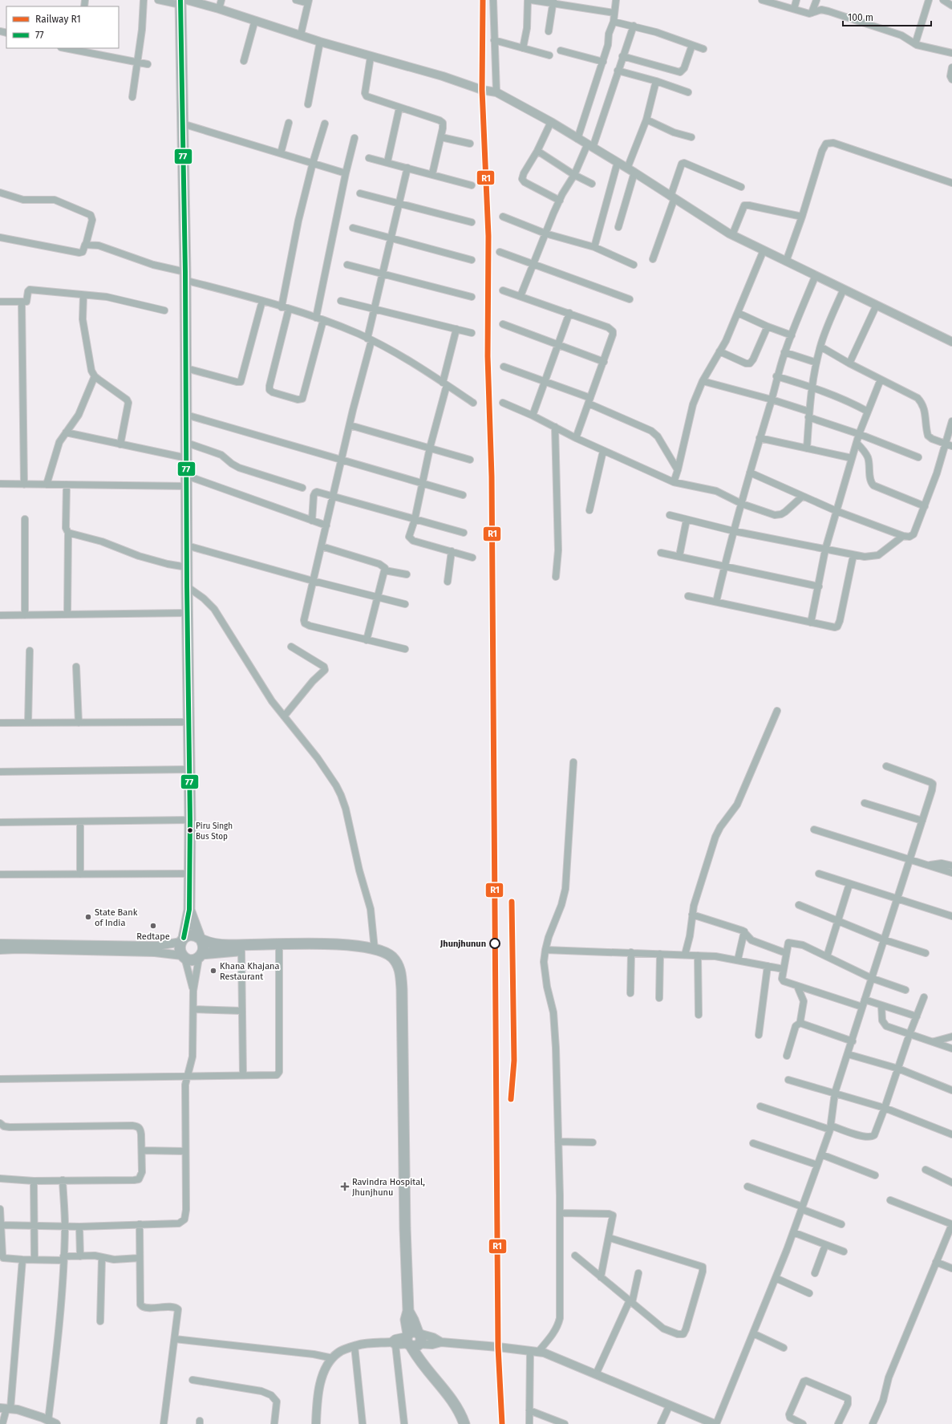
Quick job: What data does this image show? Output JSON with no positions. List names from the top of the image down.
{
  "places": {
    "other": [
      "Piru Singh Bus Stop",
      "State Bank of India",
      "Redtape",
      "Jhunjhunun",
      "Khana Khajana Restaurant"
    ],
    "health": ["Ravindra Hospital, Jhunjhunu"]
  },
  "lines": ["rail line R1", "transit line 77"],
  "legend": ["Railway R1", "77"],
  "scale_bar": "100 m"
}
